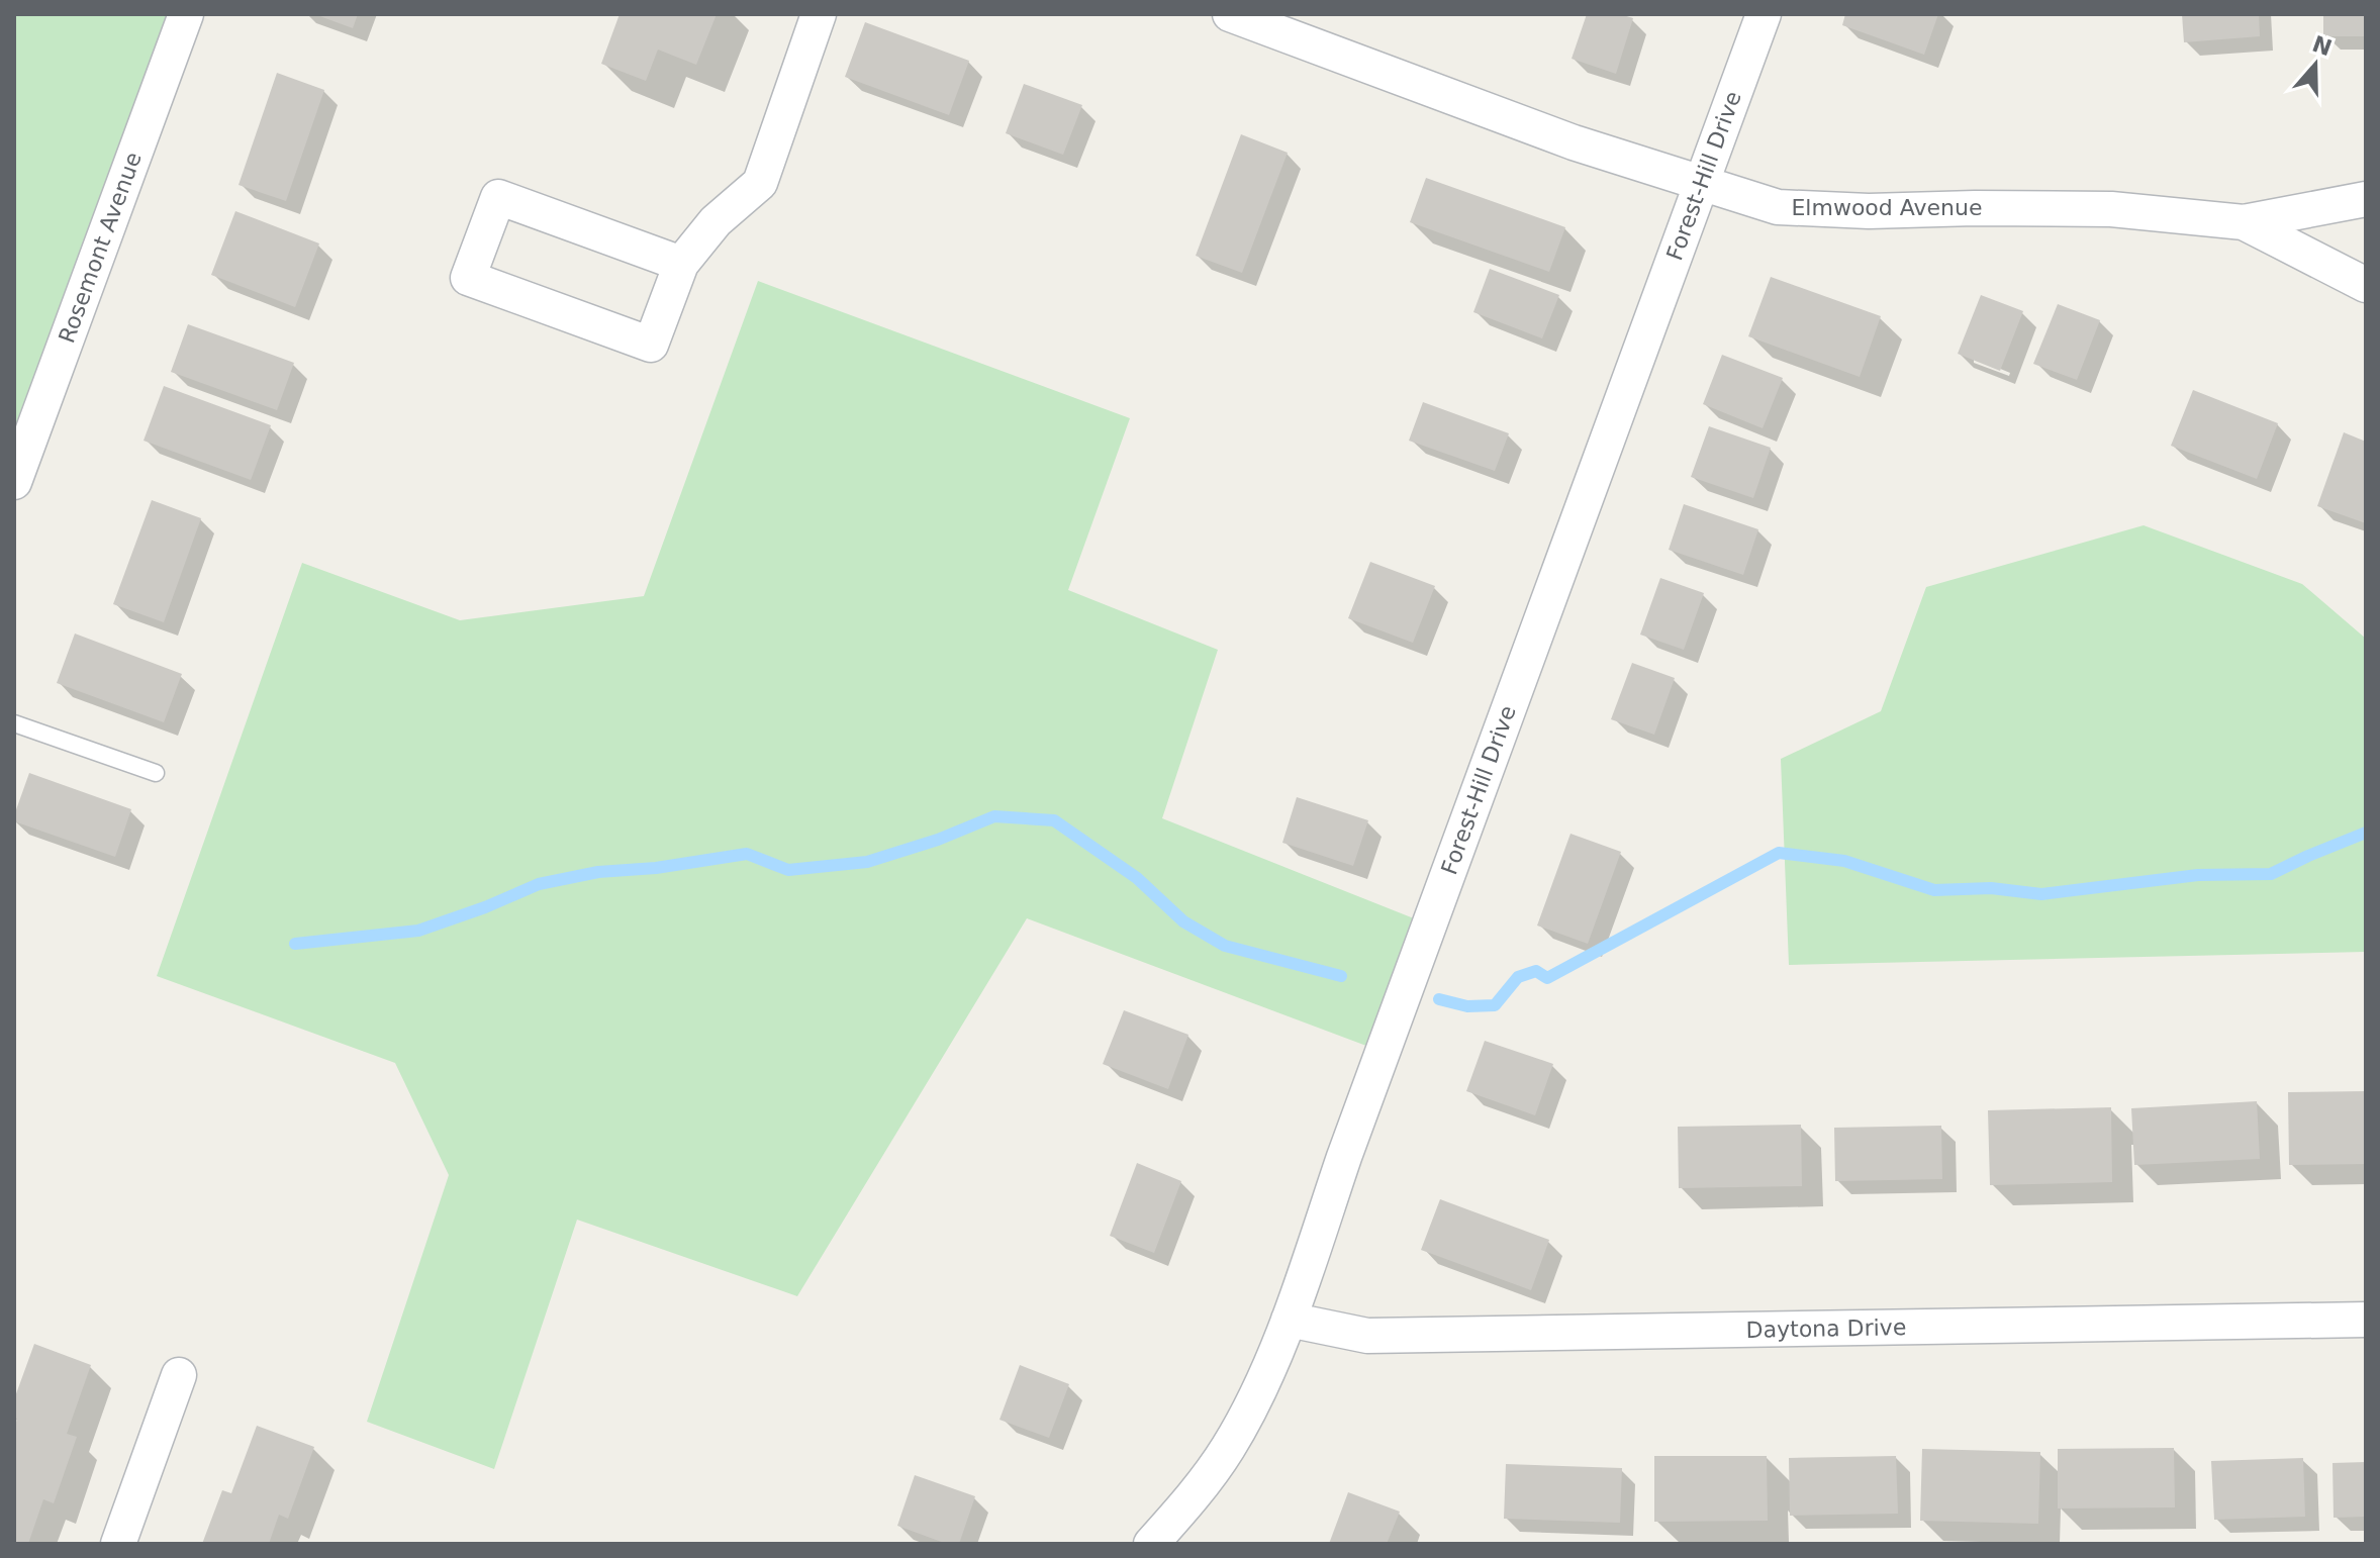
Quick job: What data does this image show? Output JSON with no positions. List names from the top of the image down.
{
  "streets": {
    "street": [
      "Forest-Hill Drive",
      "Elmwood Avenue",
      "Rosemont Avenue",
      "Daytona Drive"
    ]
  },
  "crossings": [
    ["Forest-Hill Drive", "Elmwood Avenue"],
    ["Forest-Hill Drive", "Daytona Drive"]
  ],
  "north": "top"
}
